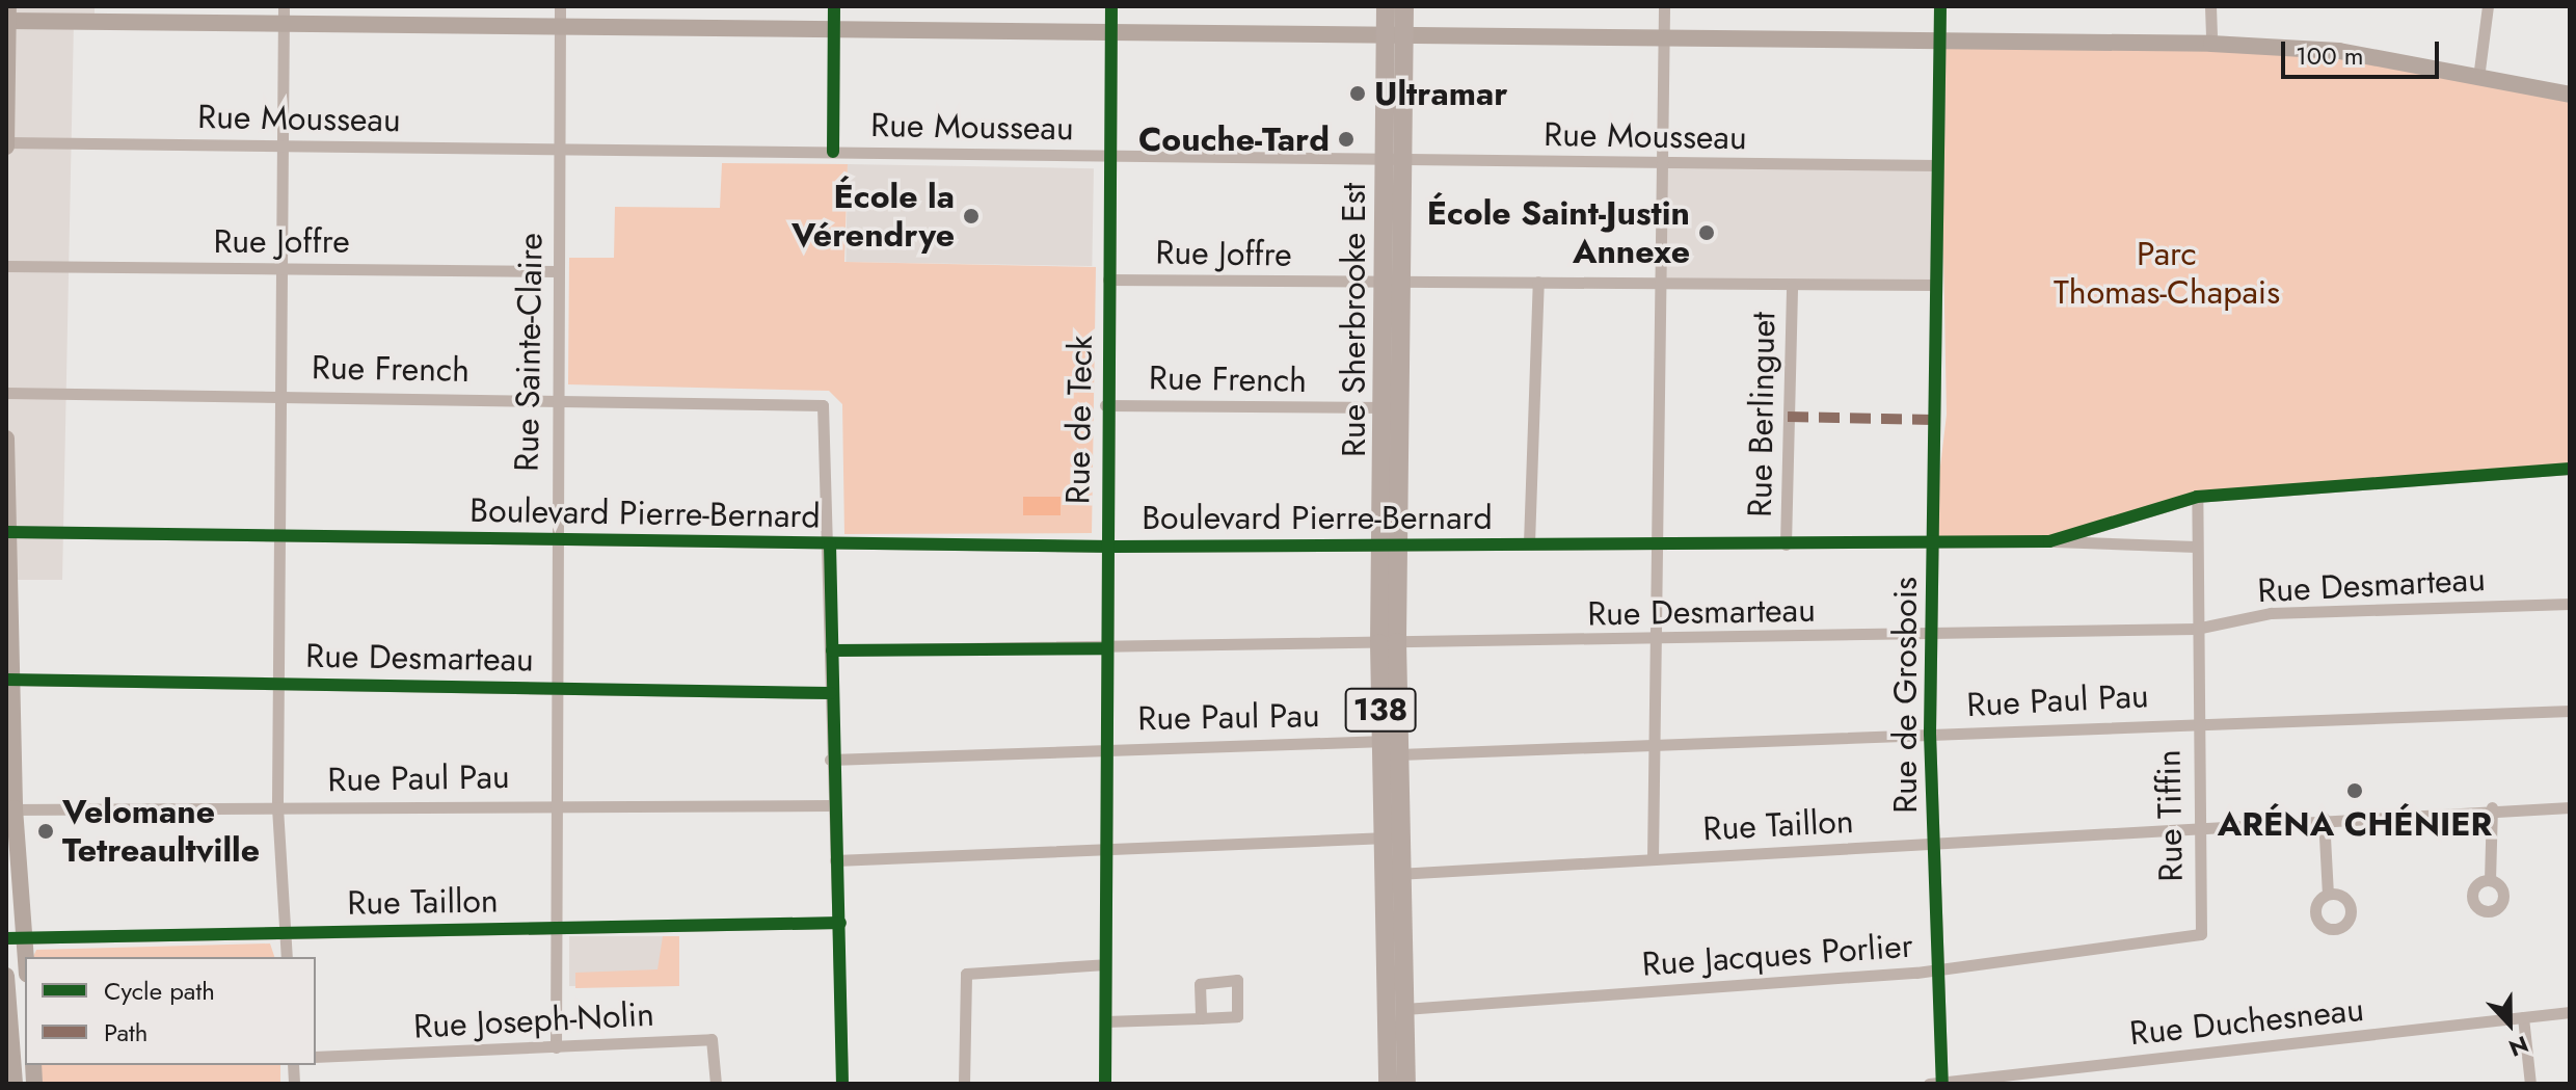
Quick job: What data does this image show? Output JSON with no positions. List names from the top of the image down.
{
  "streets": {
    "main road": ["Rue Sherbrooke Est", "138"],
    "street": [
      "Rue Mousseau",
      "Rue Joffre",
      "Rue Sainte-Claire",
      "Rue French",
      "Rue Berlinguet",
      "Rue de Teck",
      "Boulevard Pierre-Bernard",
      "Rue Desmarteau",
      "Rue de Grosbois",
      "Rue Paul Pau",
      "Rue Tiffin",
      "Rue Taillon",
      "Rue Jacques Porlier",
      "Rue Joseph-Nolin",
      "Rue Duchesneau"
    ]
  },
  "crossings": [
    ["Rue Mousseau", "Rue Sherbrooke Est"],
    ["Rue Mousseau", "Rue Sainte-Claire"],
    ["Rue Mousseau", "Rue de Teck"],
    ["Rue Mousseau", "Rue de Grosbois"],
    ["Rue Joffre", "Rue Sherbrooke Est"],
    ["Rue Joffre", "Rue Sainte-Claire"],
    ["Rue Joffre", "Rue Berlinguet"],
    ["Rue Joffre", "Rue de Teck"],
    ["Rue Joffre", "Rue de Grosbois"],
    ["Rue Sherbrooke Est", "Rue French"],
    ["Rue Sherbrooke Est", "Boulevard Pierre-Bernard"],
    ["Rue Sherbrooke Est", "Rue Desmarteau"],
    ["Rue Sherbrooke Est", "Rue Paul Pau"],
    ["Rue Sherbrooke Est", "Rue Taillon"],
    ["Rue Sherbrooke Est", "Rue Jacques Porlier"],
    ["Rue Sainte-Claire", "Rue French"],
    ["Rue Sainte-Claire", "Boulevard Pierre-Bernard"],
    ["Rue Sainte-Claire", "Rue Desmarteau"],
    ["Rue Sainte-Claire", "Rue Paul Pau"],
    ["Rue Sainte-Claire", "Rue Taillon"],
    ["Rue Sainte-Claire", "Rue Joseph-Nolin"],
    ["Rue French", "Rue de Teck"],
    ["Rue French", "Boulevard Pierre-Bernard"],
    ["Rue Berlinguet", "Boulevard Pierre-Bernard"],
    ["Rue de Teck", "Boulevard Pierre-Bernard"],
    ["Rue de Teck", "Rue Desmarteau"],
    ["Rue de Teck", "Rue Paul Pau"],
    ["Boulevard Pierre-Bernard", "Rue de Grosbois"],
    ["Boulevard Pierre-Bernard", "Rue Tiffin"],
    ["Rue Desmarteau", "Rue de Grosbois"],
    ["Rue Desmarteau", "Rue Tiffin"],
    ["Rue de Grosbois", "Rue Paul Pau"],
    ["Rue de Grosbois", "Rue Taillon"],
    ["Rue de Grosbois", "Rue Jacques Porlier"],
    ["Rue de Grosbois", "Rue Duchesneau"],
    ["Rue Paul Pau", "Rue Tiffin"],
    ["Rue Tiffin", "Rue Taillon"],
    ["Rue Tiffin", "Rue Jacques Porlier"]
  ],
  "parks": ["Parc Thomas-Chapais"],
  "places": [
    "Ultramar",
    "Couche-Tard",
    "École la Vérendrye",
    "École Saint-Justin Annexe",
    "ARÉNA CHÉNIER",
    "Velomane Tetreaultville"
  ],
  "legend": ["Cycle path", "Path"],
  "scale_bar": "100 m",
  "north": "bottom"
}
